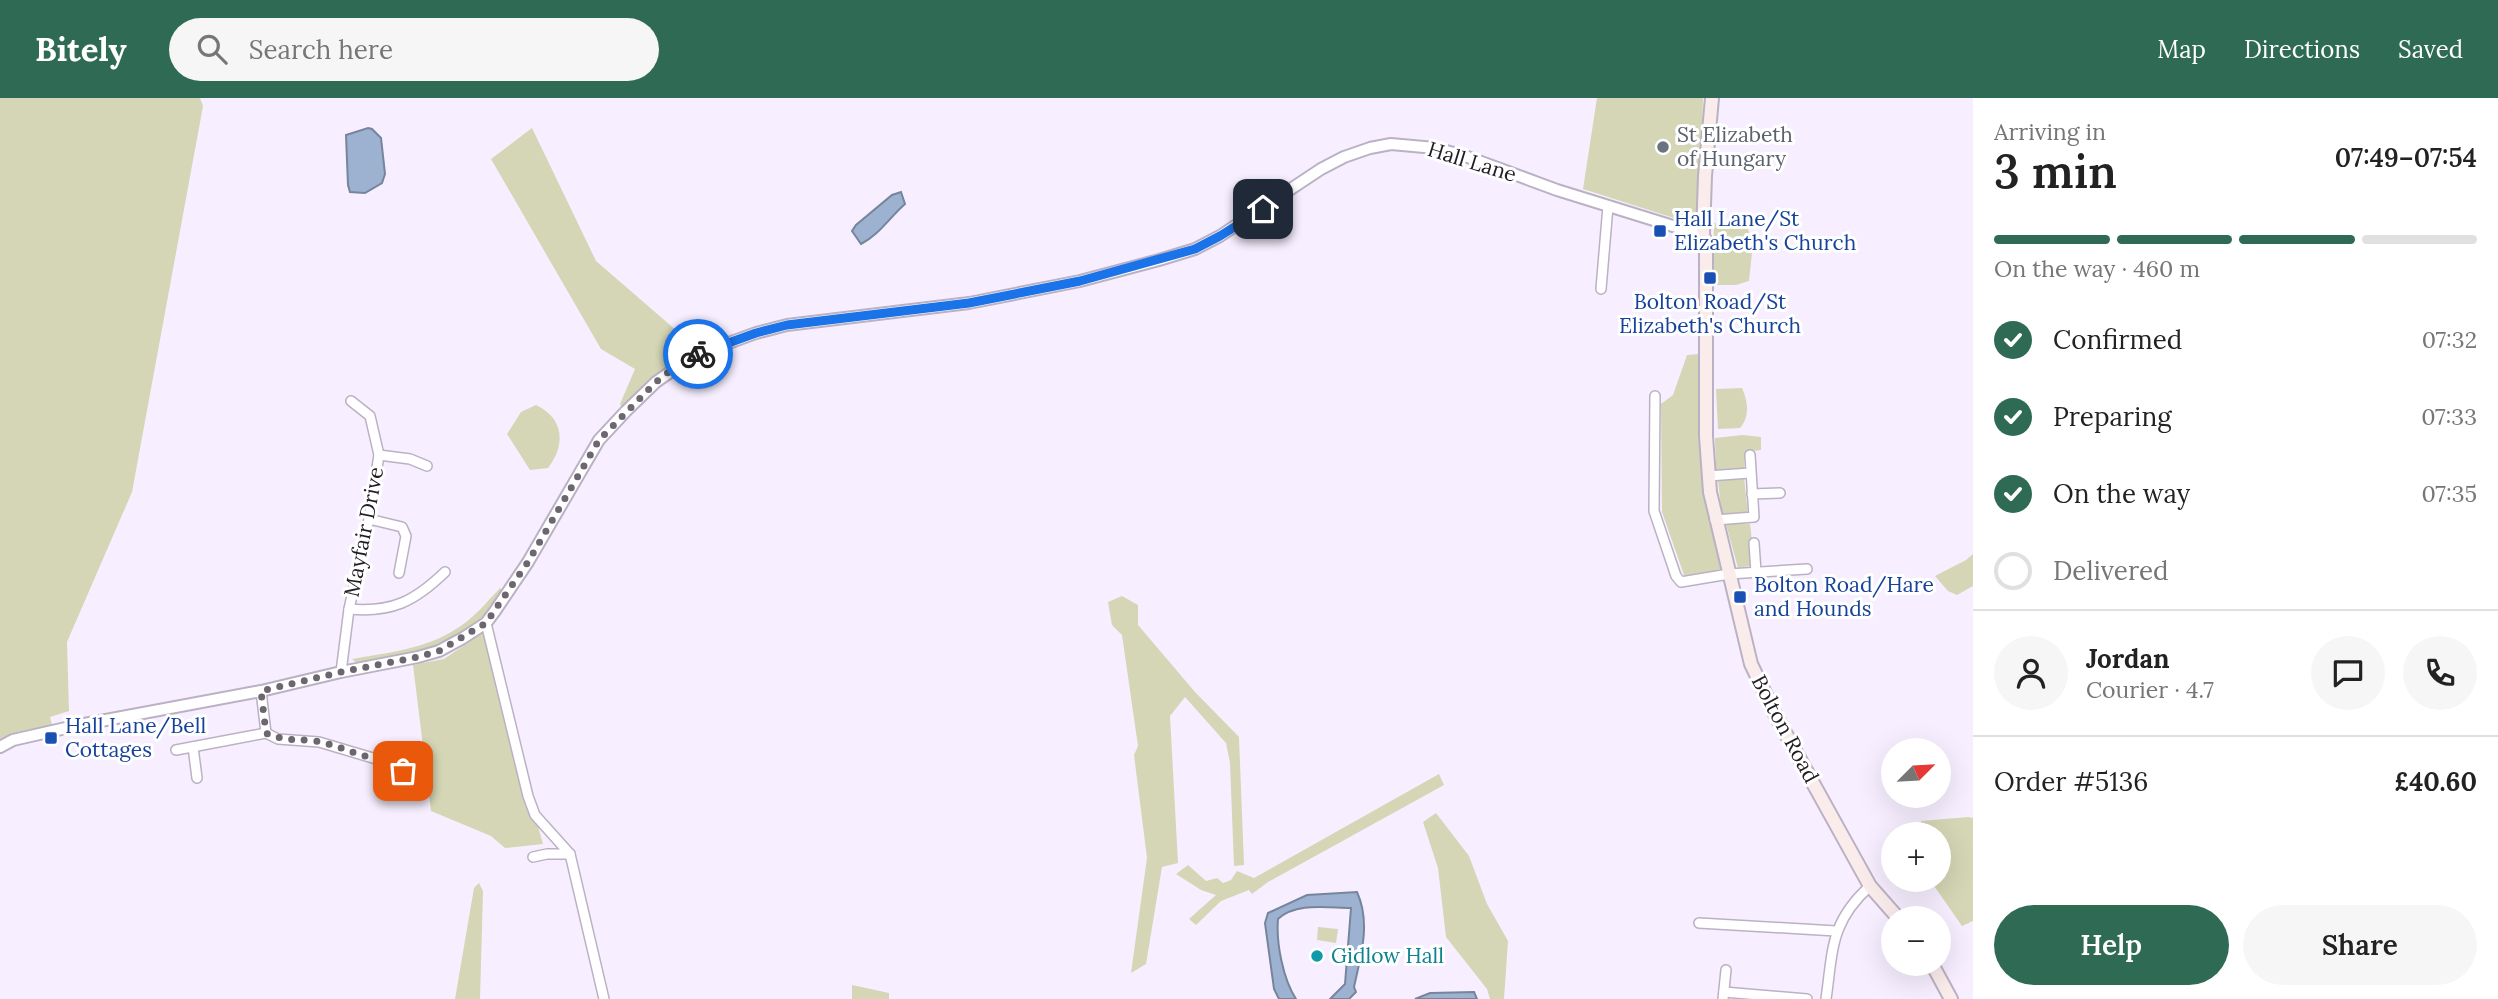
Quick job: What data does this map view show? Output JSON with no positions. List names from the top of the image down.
{
  "streets": {
    "main road": ["Bolton Road"],
    "street": ["Hall Lane", "Mayfair Drive"]
  },
  "crossings": [
    ["Hall Lane", "Mayfair Drive"],
    ["Hall Lane", "Bolton Road"]
  ],
  "places": {
    "other": ["St Elizabeth of Hungary", "Gidlow Hall"],
    "transit": [
      "Hall Lane/St Elizabeth's Church",
      "Bolton Road/St Elizabeth's Church",
      "Bolton Road/Hare and Hounds",
      "Hall Lane/Bell Cottages"
    ]
  },
  "north": "top right",
  "page": {
    "header": "Bitely",
    "search": "Search here",
    "nav": ["Map", "Directions", "Saved"],
    "heading": ["3 min", "Arriving in", "07:49–07:54"],
    "panel": [
      "Jordan",
      "Courier · 4.7",
      "Order #5136",
      "£40.60"
    ],
    "bar": "On the way · 460 m",
    "list": [
      ["Confirmed", "07:32"],
      ["Preparing", "07:33"],
      ["On the way", "07:35"],
      "Delivered"
    ],
    "map_buttons": ["+", "−"],
    "buttons": ["Help", "Share"]
  }
}
